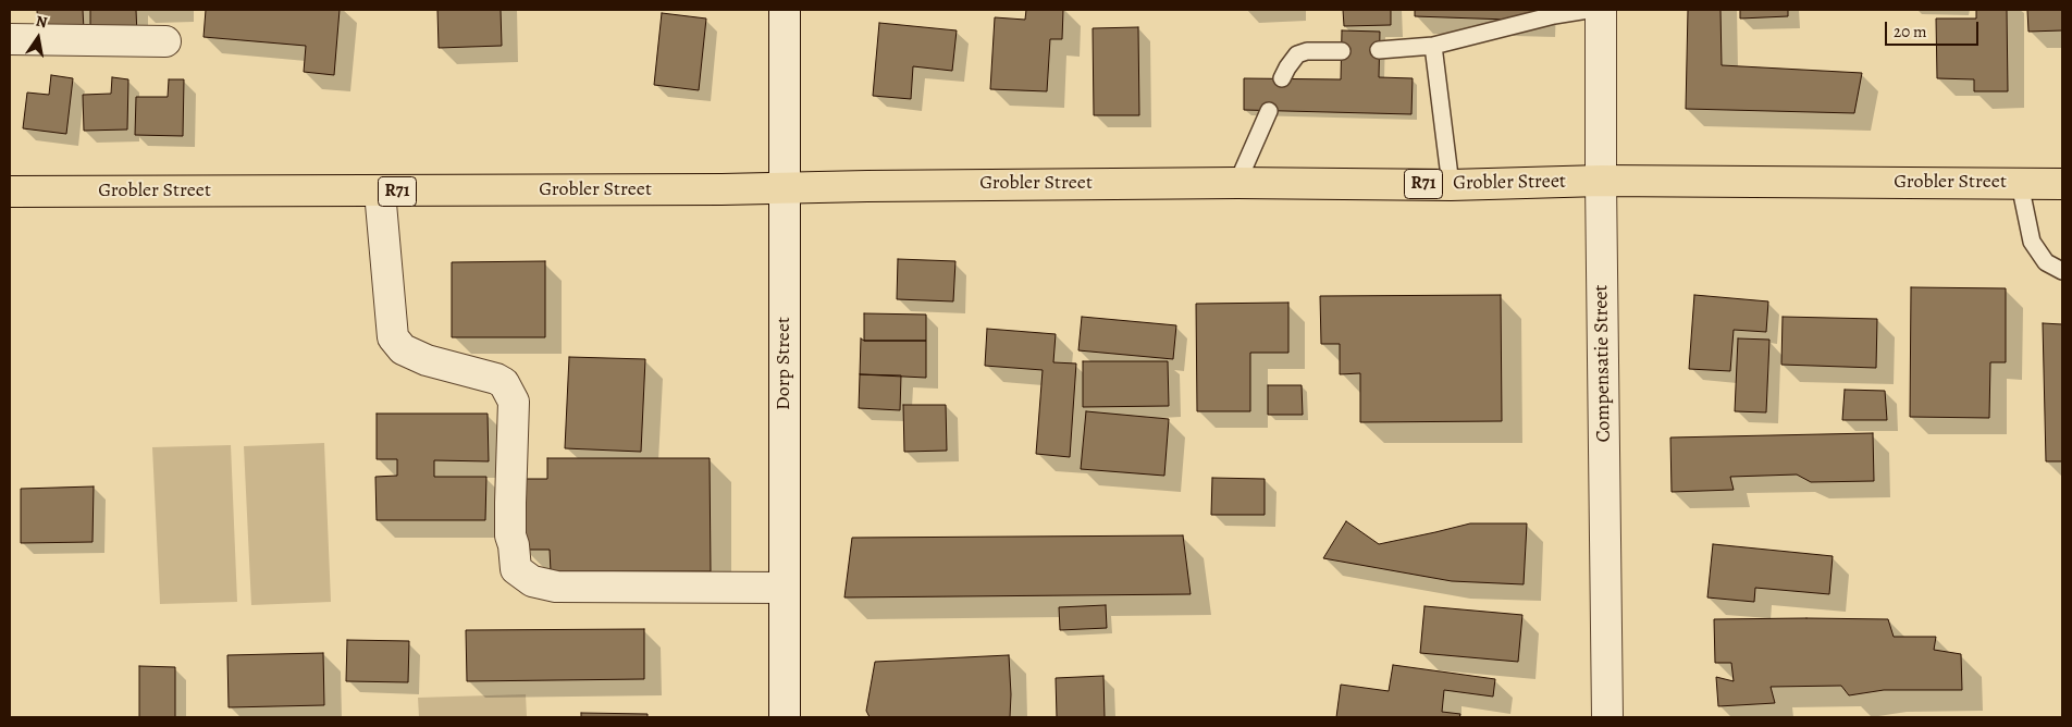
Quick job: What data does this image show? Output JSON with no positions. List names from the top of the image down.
{
  "streets": {
    "main road": ["Grobler Street", "R71"],
    "street": ["Dorp Street", "Compensatie Street"]
  },
  "crossings": [
    ["Grobler Street", "Dorp Street"],
    ["Grobler Street", "Compensatie Street"]
  ],
  "scale_bar": "20 m",
  "north": "top"
}
